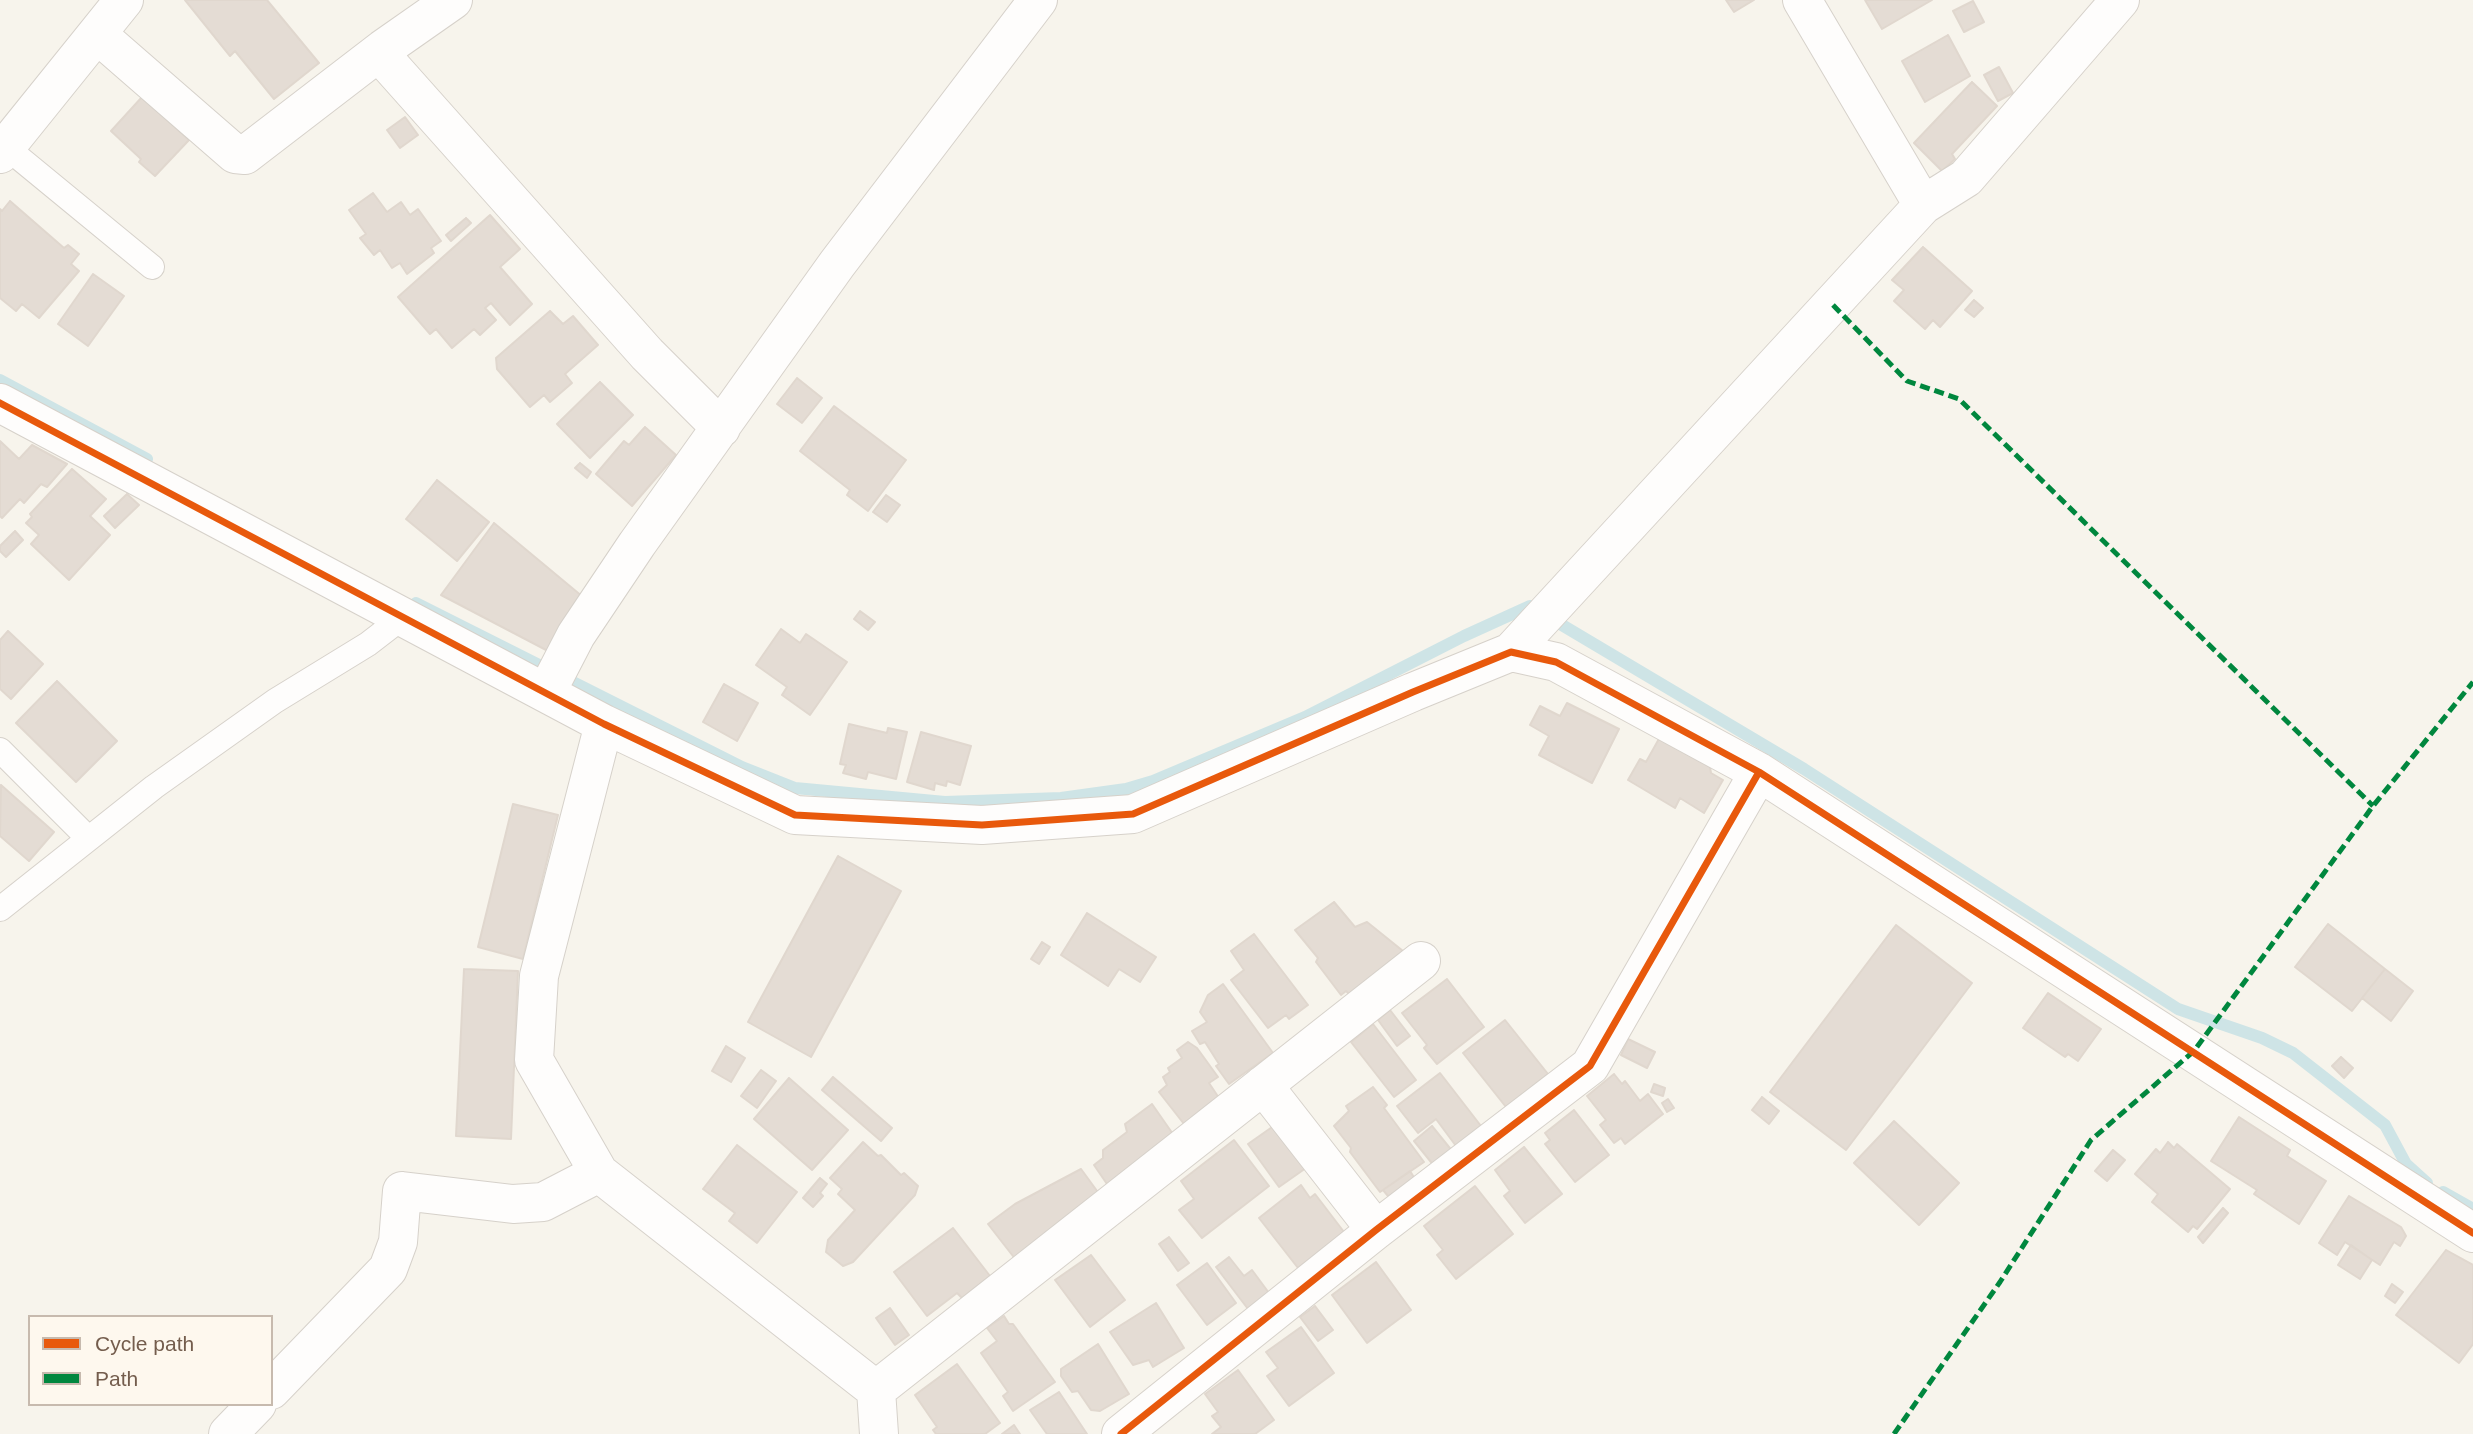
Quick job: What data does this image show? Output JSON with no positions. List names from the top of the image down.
{
  "legend": ["Cycle path", "Path"]
}
